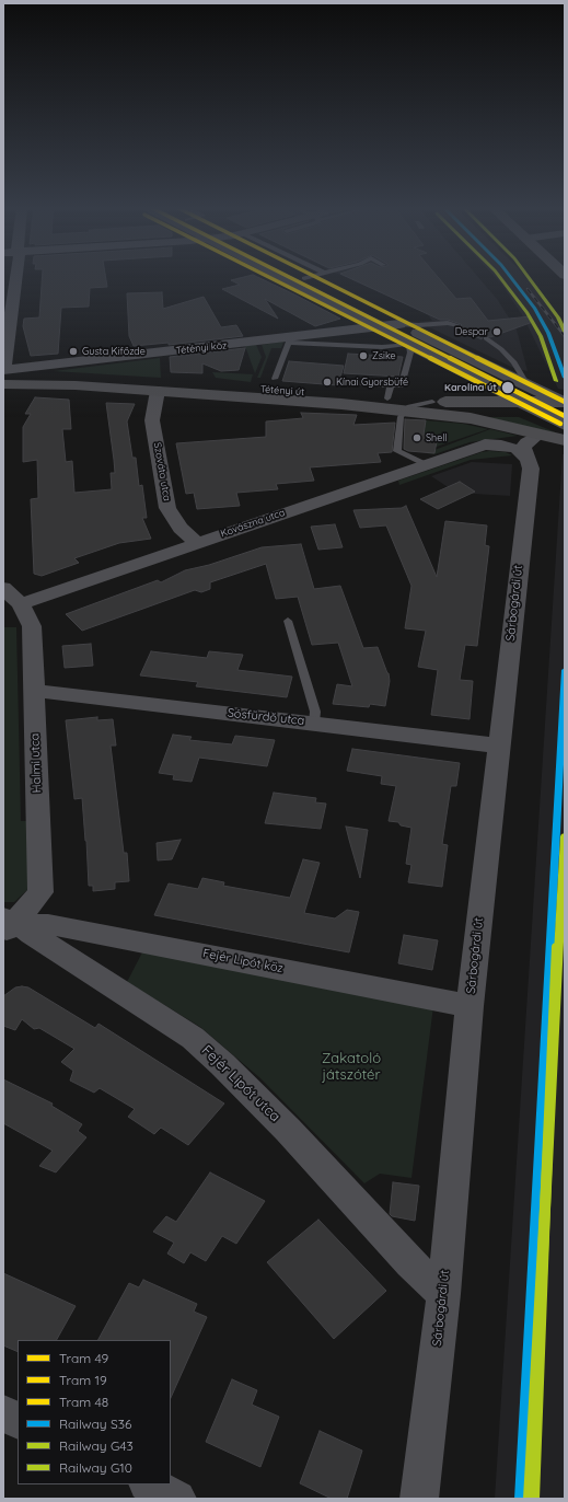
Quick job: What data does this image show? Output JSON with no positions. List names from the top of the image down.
{
  "streets": {
    "street": [
      "Tétényi köz",
      "Tétényi út",
      "Szováta utca",
      "Kovászna utca",
      "Sárbogárdi út",
      "Sósfürdő utca",
      "Halmi utca",
      "Fejér Lipót köz",
      "Fejér Lipót utca"
    ]
  },
  "crossings": [
    ["Tétényi út", "Szováta utca"],
    ["Szováta utca", "Kovászna utca"],
    ["Kovászna utca", "Sárbogárdi út"],
    ["Kovászna utca", "Halmi utca"],
    ["Sárbogárdi út", "Sósfürdő utca"],
    ["Sárbogárdi út", "Fejér Lipót köz"],
    ["Sárbogárdi út", "Fejér Lipót utca"],
    ["Sósfürdő utca", "Halmi utca"],
    ["Halmi utca", "Fejér Lipót köz"],
    ["Halmi utca", "Fejér Lipót utca"],
    ["Fejér Lipót köz", "Fejér Lipót utca"]
  ],
  "parks": ["Zakatoló játszótér"],
  "places": [
    "Despar",
    "Gusta Kifőzde",
    "Zsike",
    "Kínai Gyorsbüfé",
    "Karolina út",
    "Shell"
  ],
  "lines": [
    "tram line 49",
    "tram line 19",
    "tram line 48",
    "rail line S36",
    "rail line G43",
    "rail line G10"
  ],
  "legend": [
    "Tram 49",
    "Tram 19",
    "Tram 48",
    "Railway S36",
    "Railway G43",
    "Railway G10"
  ]
}
